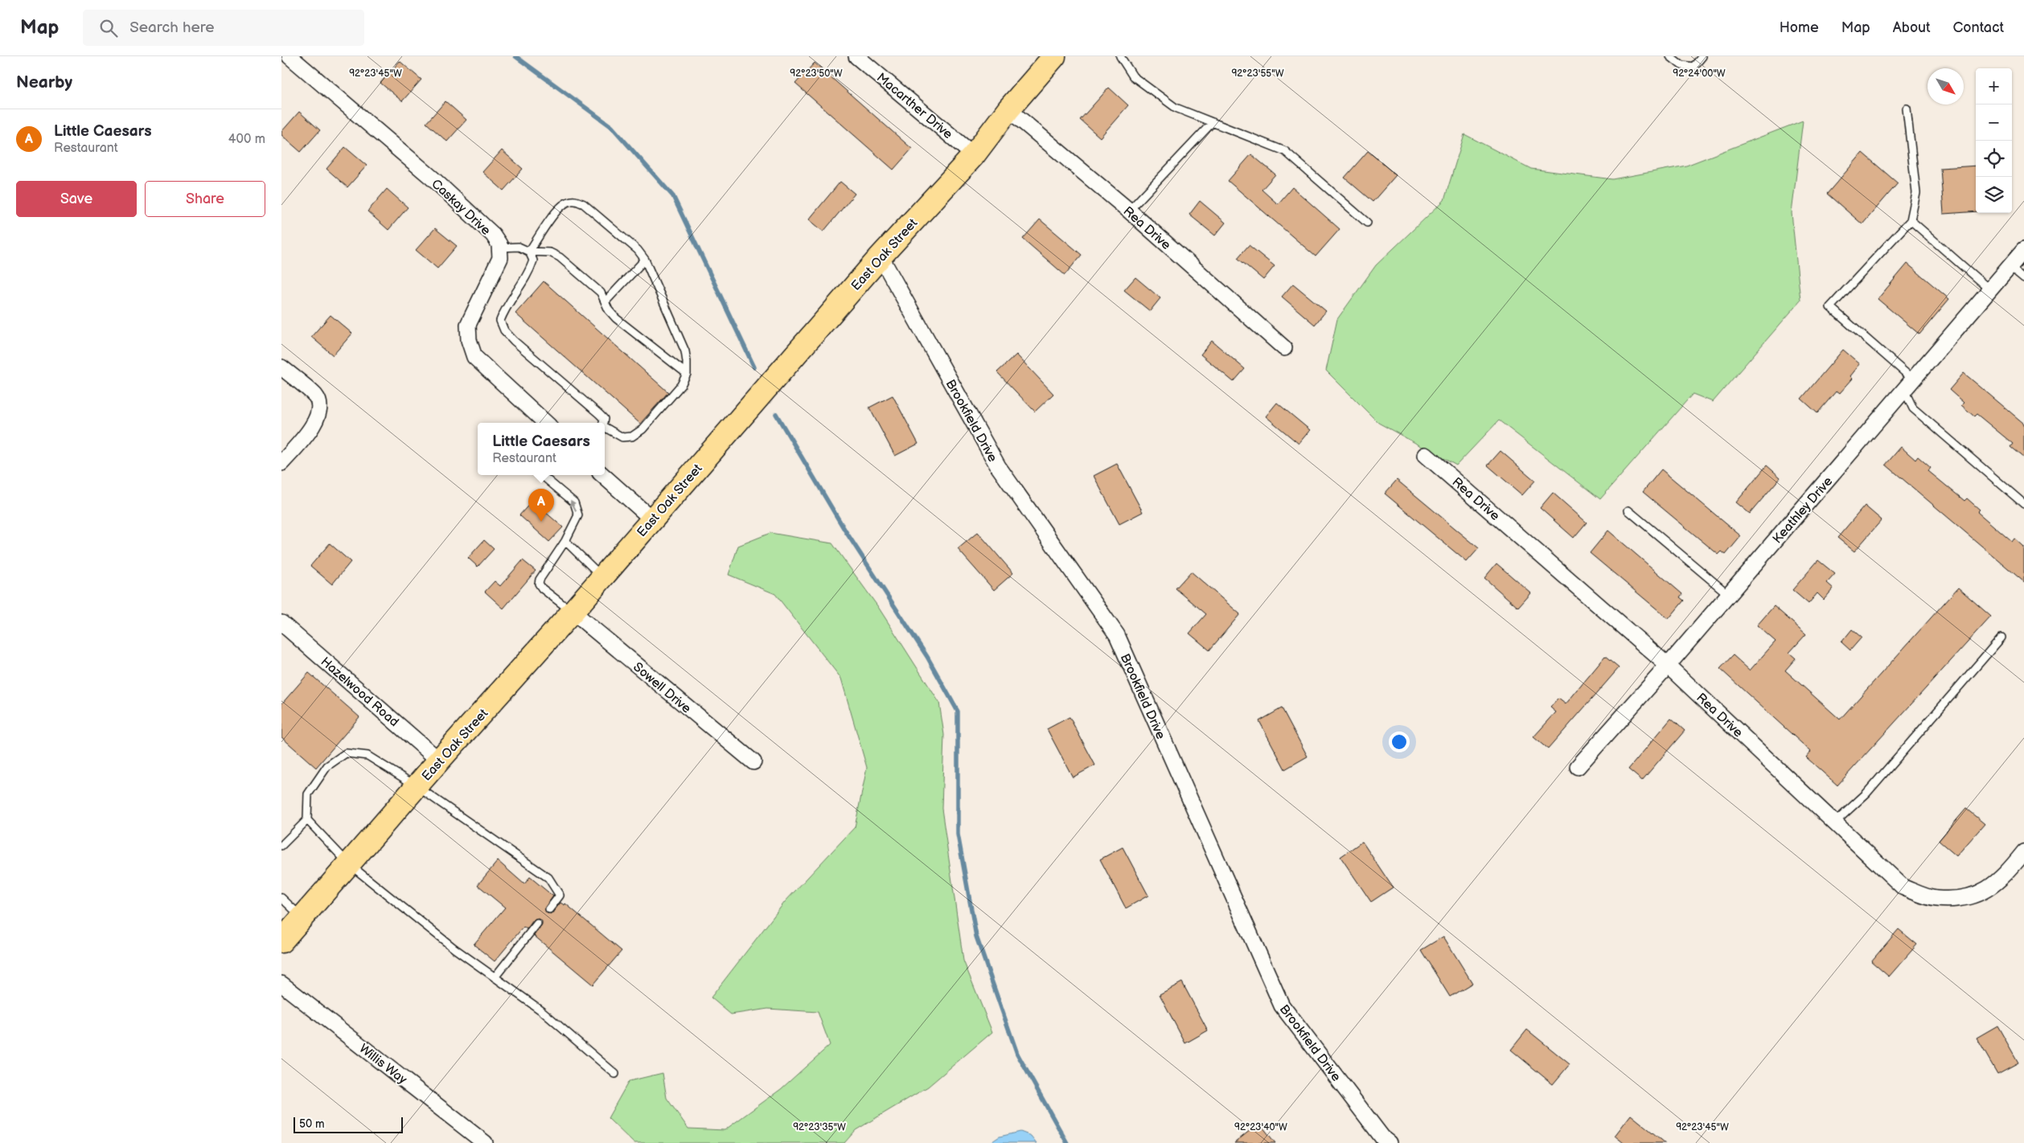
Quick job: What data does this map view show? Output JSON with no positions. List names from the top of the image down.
{
  "streets": {
    "highway": ["East Oak Street"],
    "street": [
      "Macarther Drive",
      "Caskay Drive",
      "Rea Drive",
      "Brookfield Drive",
      "Keathley Drive",
      "Sowell Drive",
      "Hazelwood Road",
      "Willis Way"
    ]
  },
  "crossings": [
    ["Macarther Drive", "East Oak Street"],
    ["Rea Drive", "East Oak Street"],
    ["Rea Drive", "Keathley Drive"],
    ["East Oak Street", "Brookfield Drive"],
    ["East Oak Street", "Sowell Drive"],
    ["East Oak Street", "Hazelwood Road"]
  ],
  "scale_bar": "50 m",
  "north": "bottom right",
  "page": {
    "header": "Map",
    "search": "Search here",
    "nav": [
      "Home",
      "Map",
      "About",
      "Contact"
    ],
    "heading": "Nearby",
    "map_buttons": ["+", "−"],
    "list": [
      {
        "mark": "A",
        "name": "Little Caesars",
        "note": "Restaurant",
        "value": "400 m"
      }
    ],
    "buttons": ["Save", "Share"],
    "popup": ["Little Caesars", "Restaurant"],
    "pins": "A",
    "scale": "50 m"
  },
  "coordinates": [
    "92°23'45\"W",
    "92°23'50\"W",
    "92°23'55\"W",
    "92°24'00\"W",
    "92°23'35\"W",
    "92°23'40\"W"
  ]
}
